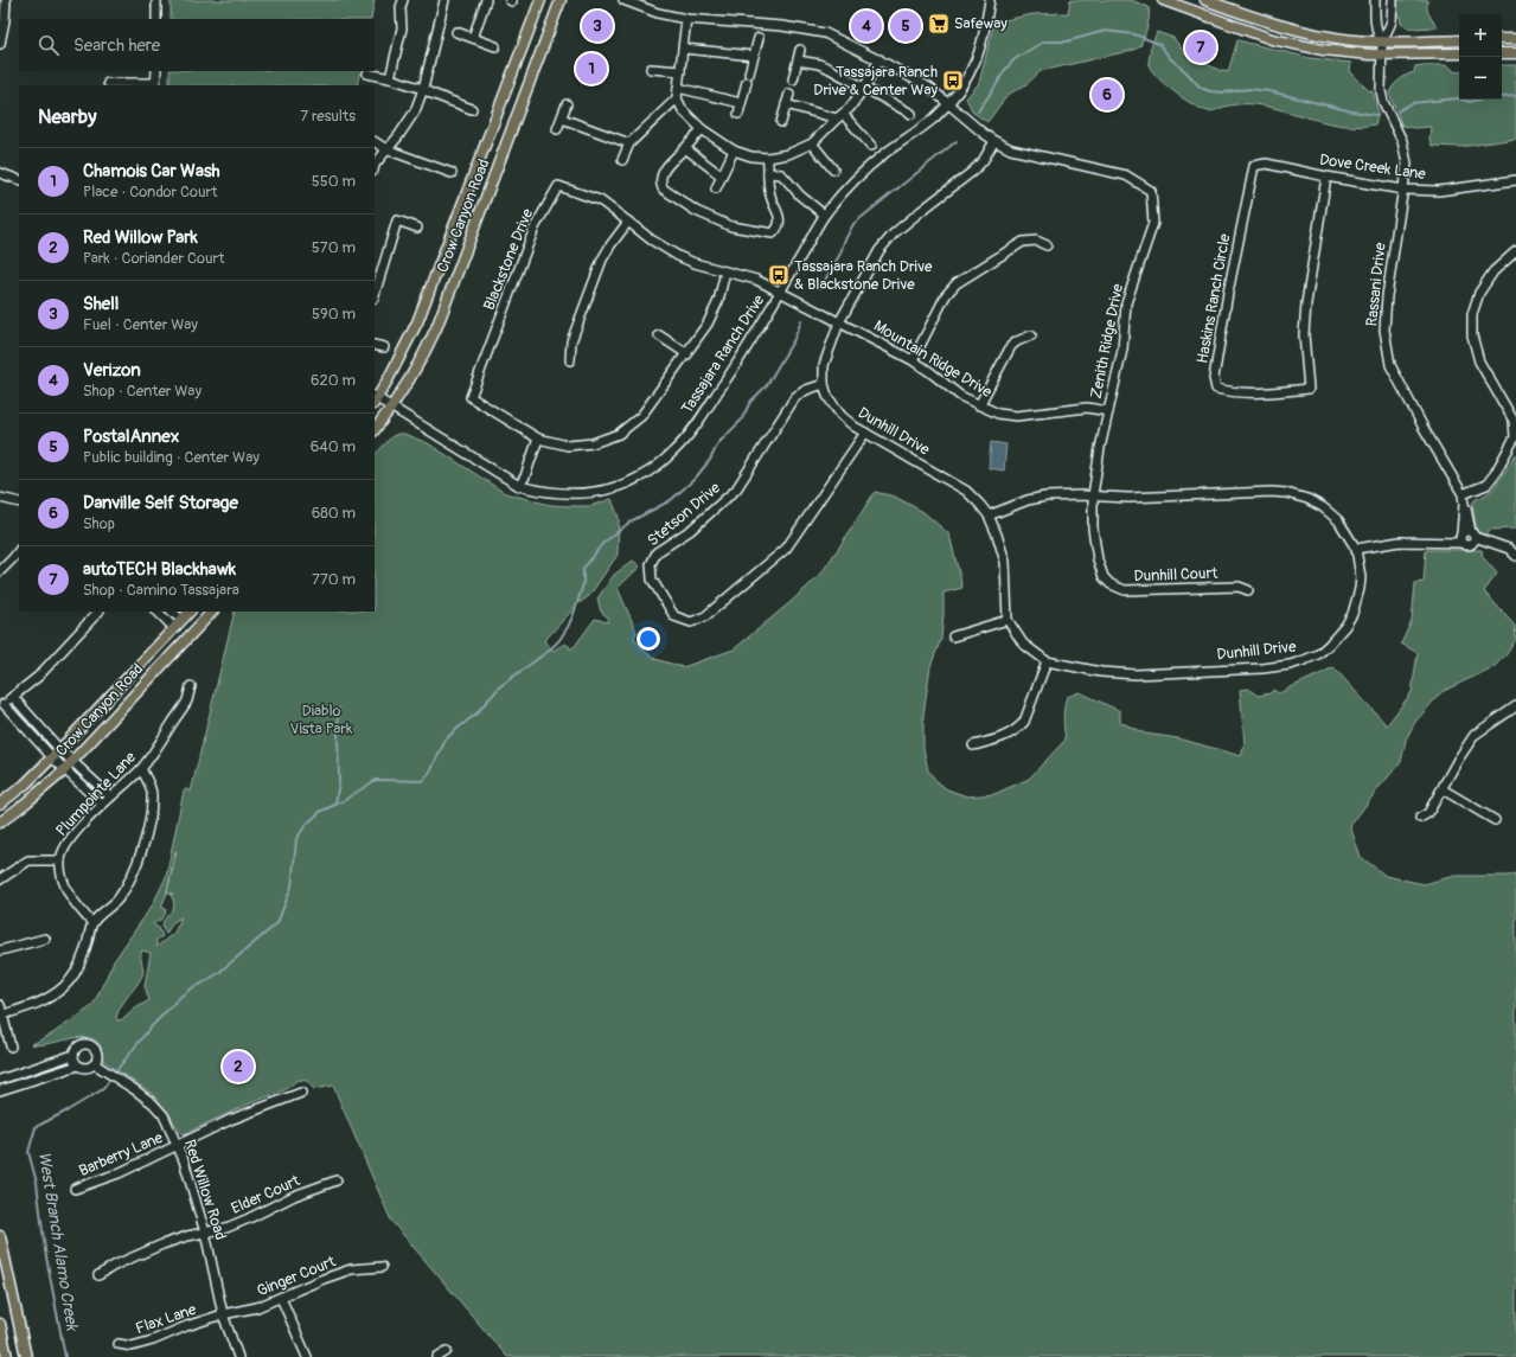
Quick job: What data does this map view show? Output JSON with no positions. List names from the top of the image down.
{
  "streets": {
    "main road": ["Crow Canyon Road"],
    "street": [
      "Dove Creek Lane",
      "Blackstone Drive",
      "Rassani Drive",
      "Haskins Ranch Circle",
      "Zenith Ridge Drive",
      "Tassajara Ranch Drive",
      "Mountain Ridge Drive",
      "Dunhill Drive",
      "Stetson Drive",
      "Dunhill Court",
      "Plumpointe Lane",
      "Barberry Lane",
      "Red Willow Road",
      "Elder Court",
      "Ginger Court",
      "Flax Lane"
    ]
  },
  "crossings": [
    ["Dove Creek Lane", "Rassani Drive"],
    ["Dove Creek Lane", "Haskins Ranch Circle"],
    ["Crow Canyon Road", "Tassajara Ranch Drive"],
    ["Blackstone Drive", "Tassajara Ranch Drive"],
    ["Blackstone Drive", "Mountain Ridge Drive"],
    ["Zenith Ridge Drive", "Tassajara Ranch Drive"],
    ["Zenith Ridge Drive", "Mountain Ridge Drive"],
    ["Zenith Ridge Drive", "Dunhill Drive"],
    ["Zenith Ridge Drive", "Dunhill Court"],
    ["Tassajara Ranch Drive", "Mountain Ridge Drive"],
    ["Mountain Ridge Drive", "Dunhill Drive"],
    ["Dunhill Drive", "Stetson Drive"],
    ["Dunhill Drive", "Dunhill Court"],
    ["Barberry Lane", "Red Willow Road"],
    ["Red Willow Road", "Elder Court"],
    ["Red Willow Road", "Ginger Court"],
    ["Red Willow Road", "Flax Lane"],
    ["Ginger Court", "Flax Lane"]
  ],
  "water": ["West Branch Alamo Creek"],
  "parks": ["Diablo Vista Park"],
  "places": {
    "supermarket": ["Safeway"],
    "bus stop": ["Tassajara Ranch Drive & Center Way", "Tassajara Ranch Drive & Blackstone Drive"]
  },
  "page": {
    "pins": [
      "3",
      "4",
      "5",
      "7",
      "1",
      "6",
      "2"
    ],
    "map_buttons": ["+", "−"],
    "search": "Search here",
    "heading": ["Nearby", "7 results"],
    "list": [
      {
        "mark": "1",
        "name": "Chamois Car Wash",
        "note": "Place · Condor Court",
        "value": "550 m"
      },
      {
        "mark": "2",
        "name": "Red Willow Park",
        "note": "Park · Coriander Court",
        "value": "570 m"
      },
      {
        "mark": "3",
        "name": "Shell",
        "note": "Fuel · Center Way",
        "value": "590 m"
      },
      {
        "mark": "4",
        "name": "Verizon",
        "note": "Shop · Center Way",
        "value": "620 m"
      },
      {
        "mark": "5",
        "name": "PostalAnnex",
        "note": "Public building · Center Way",
        "value": "640 m"
      },
      {
        "mark": "6",
        "name": "Danville Self Storage",
        "note": "Shop",
        "value": "680 m"
      },
      {
        "mark": "7",
        "name": "autoTECH Blackhawk",
        "note": "Shop · Camino Tassajara",
        "value": "770 m"
      }
    ]
  }
}
